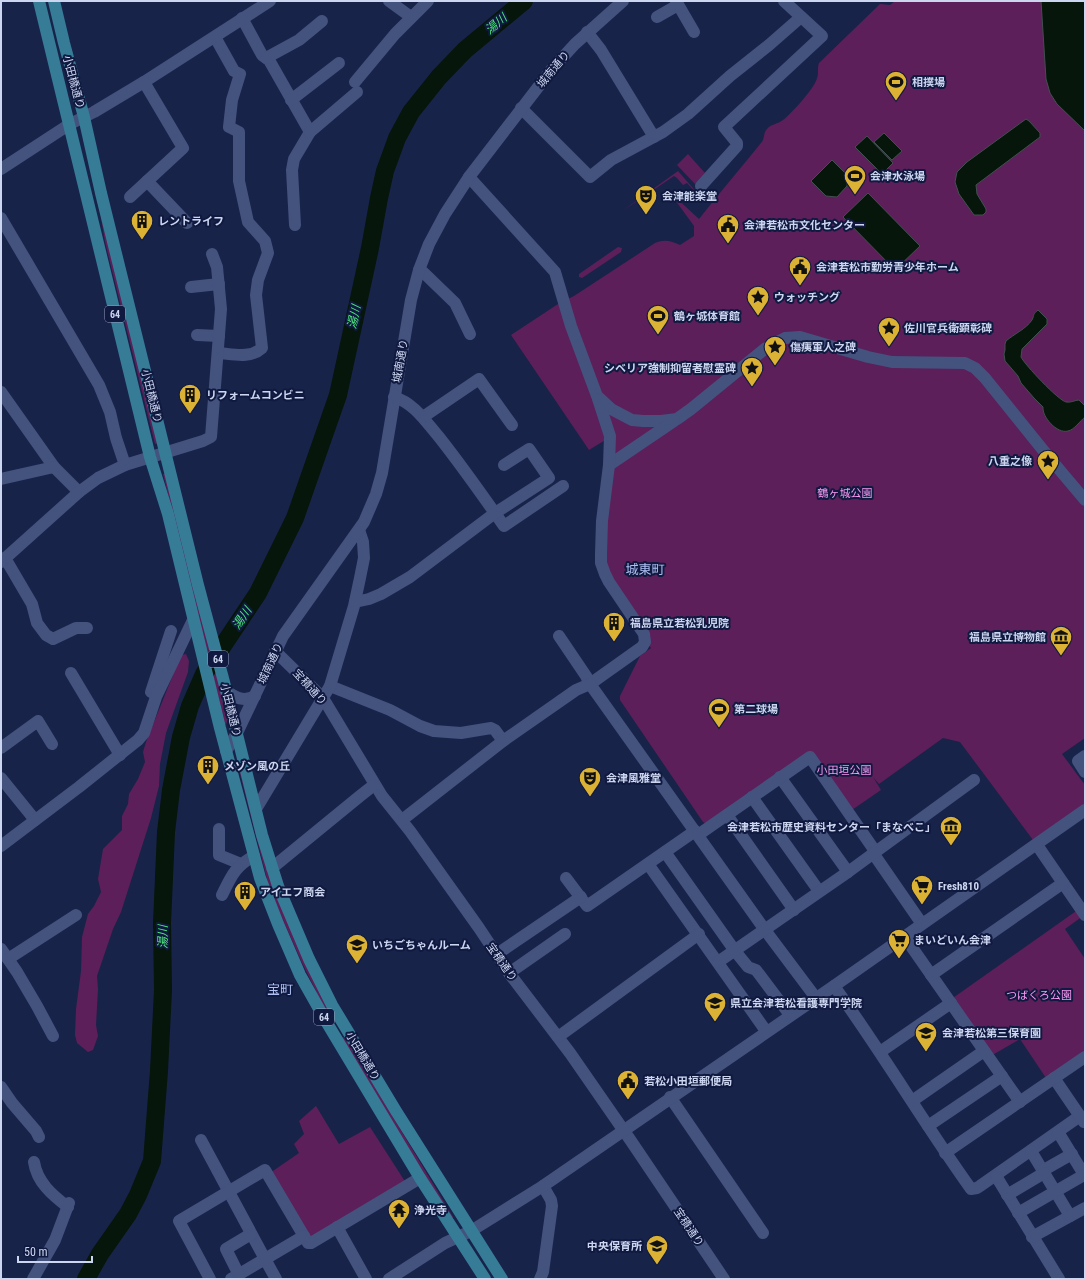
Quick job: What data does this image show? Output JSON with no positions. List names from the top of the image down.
{
  "streets": {
    "main road": ["小田橋通り", "64"],
    "street": ["城南通り", "宝積通り"]
  },
  "crossings": [
    ["城南通り", "小田橋通り"],
    ["城南通り", "宝積通り"]
  ],
  "districts": ["城東町", "宝町"],
  "water": ["湯川"],
  "parks": ["鶴ヶ城公園", "小田垣公園", "つばくろ公園"],
  "places": {
    "sports": [
      "相撲場",
      "会津水泳場",
      "鶴ヶ城体育館",
      "第二球場"
    ],
    "theatre": ["会津能楽堂", "会津風雅堂"],
    "building": [
      "レントライフ",
      "リフォームコンビニ",
      "福島県立若松乳児院",
      "メゾン風の丘",
      "アイエフ商会"
    ],
    "public building": ["会津若松市文化センター", "会津若松市勤労青少年ホーム", "若松小田垣郵便局"],
    "place": [
      "ウォッチング",
      "佐川官兵衛顕彰碑",
      "傷痍軍人之碑",
      "シベリア強制抑留者慰霊碑",
      "八重之像"
    ],
    "museum": ["福島県立博物館", "会津若松市歴史資料センター「まなべこ」"],
    "supermarket": ["Fresh810", "まいどいん会津"],
    "school or university": [
      "いちごちゃんルーム",
      "県立会津若松看護専門学院",
      "会津若松第三保育園",
      "中央保育所"
    ],
    "temple": ["浄光寺"]
  },
  "scale_bar": "50 m"
}
